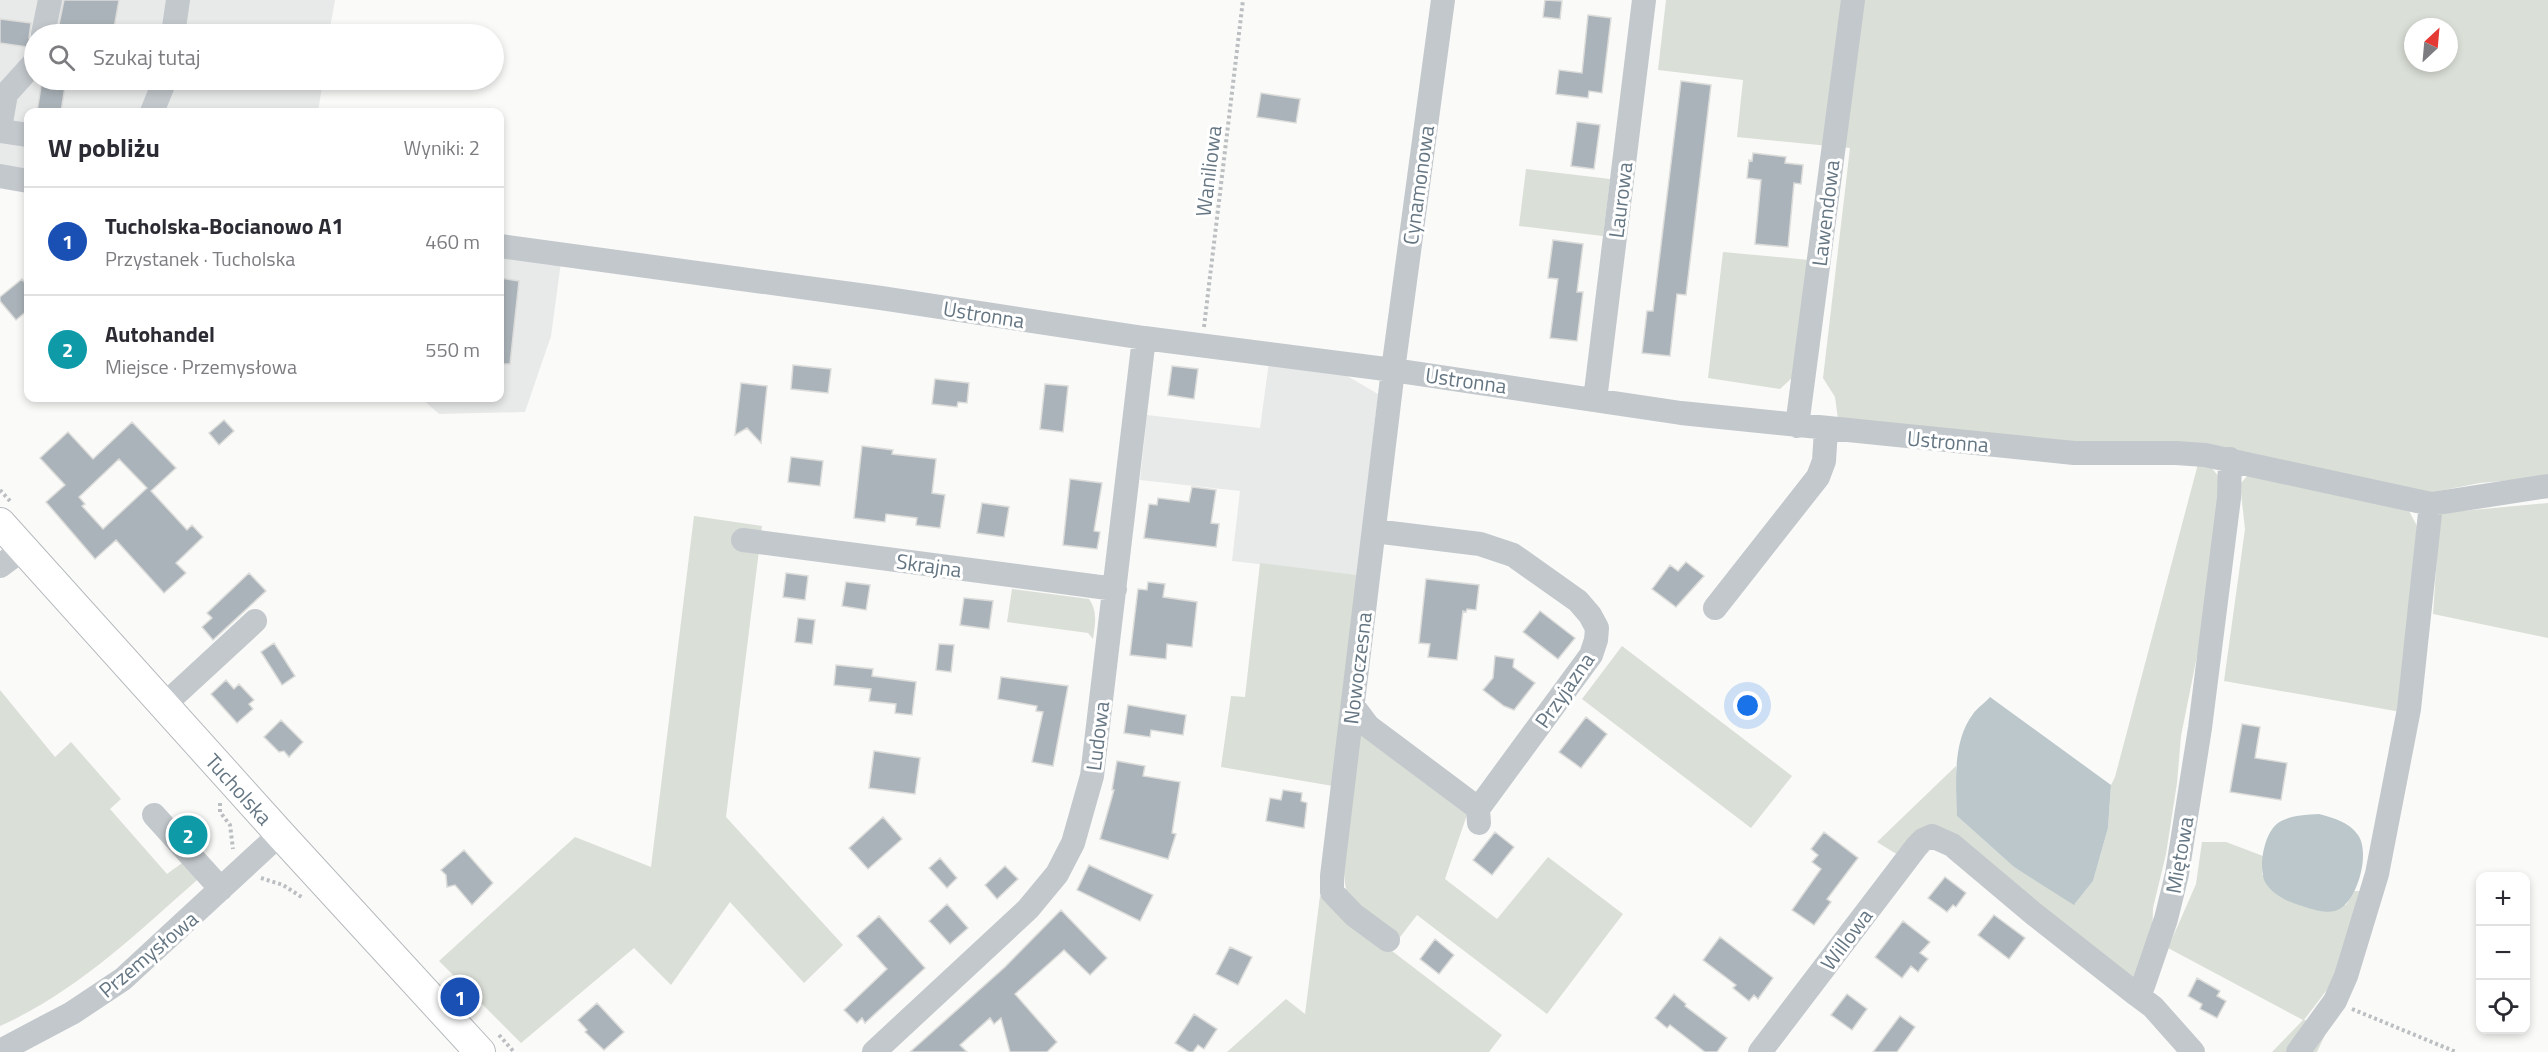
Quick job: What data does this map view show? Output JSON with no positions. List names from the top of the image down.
{
  "streets": {
    "main road": ["Tucholska"],
    "street": [
      "Cynamonowa",
      "Laurowa",
      "Lawendowa",
      "Ustronna",
      "Skrajna",
      "Nowoczesna",
      "Przyjazna",
      "Ludowa",
      "Miętowa",
      "Willowa",
      "Przemysłowa"
    ],
    "path": ["Waniliowa"]
  },
  "crossings": [
    ["Waniliowa", "Ustronna"],
    ["Cynamonowa", "Ustronna"],
    ["Cynamonowa", "Nowoczesna"],
    ["Laurowa", "Ustronna"],
    ["Lawendowa", "Ustronna"],
    ["Ustronna", "Nowoczesna"],
    ["Ustronna", "Ludowa"],
    ["Ustronna", "Miętowa"],
    ["Skrajna", "Ludowa"],
    ["Nowoczesna", "Przyjazna"],
    ["Tucholska", "Przemysłowa"],
    ["Miętowa", "Willowa"]
  ],
  "north": "top right",
  "page": {
    "search": "Szukaj tutaj",
    "heading": ["W pobliżu", "Wyniki: 2"],
    "list": [
      {
        "mark": "1",
        "name": "Tucholska-Bocianowo A1",
        "note": "Przystanek · Tucholska",
        "value": "460 m"
      },
      {
        "mark": "2",
        "name": "Autohandel",
        "note": "Miejsce · Przemysłowa",
        "value": "550 m"
      }
    ],
    "pins": ["2", "1"],
    "map_buttons": ["+", "−"]
  }
}
